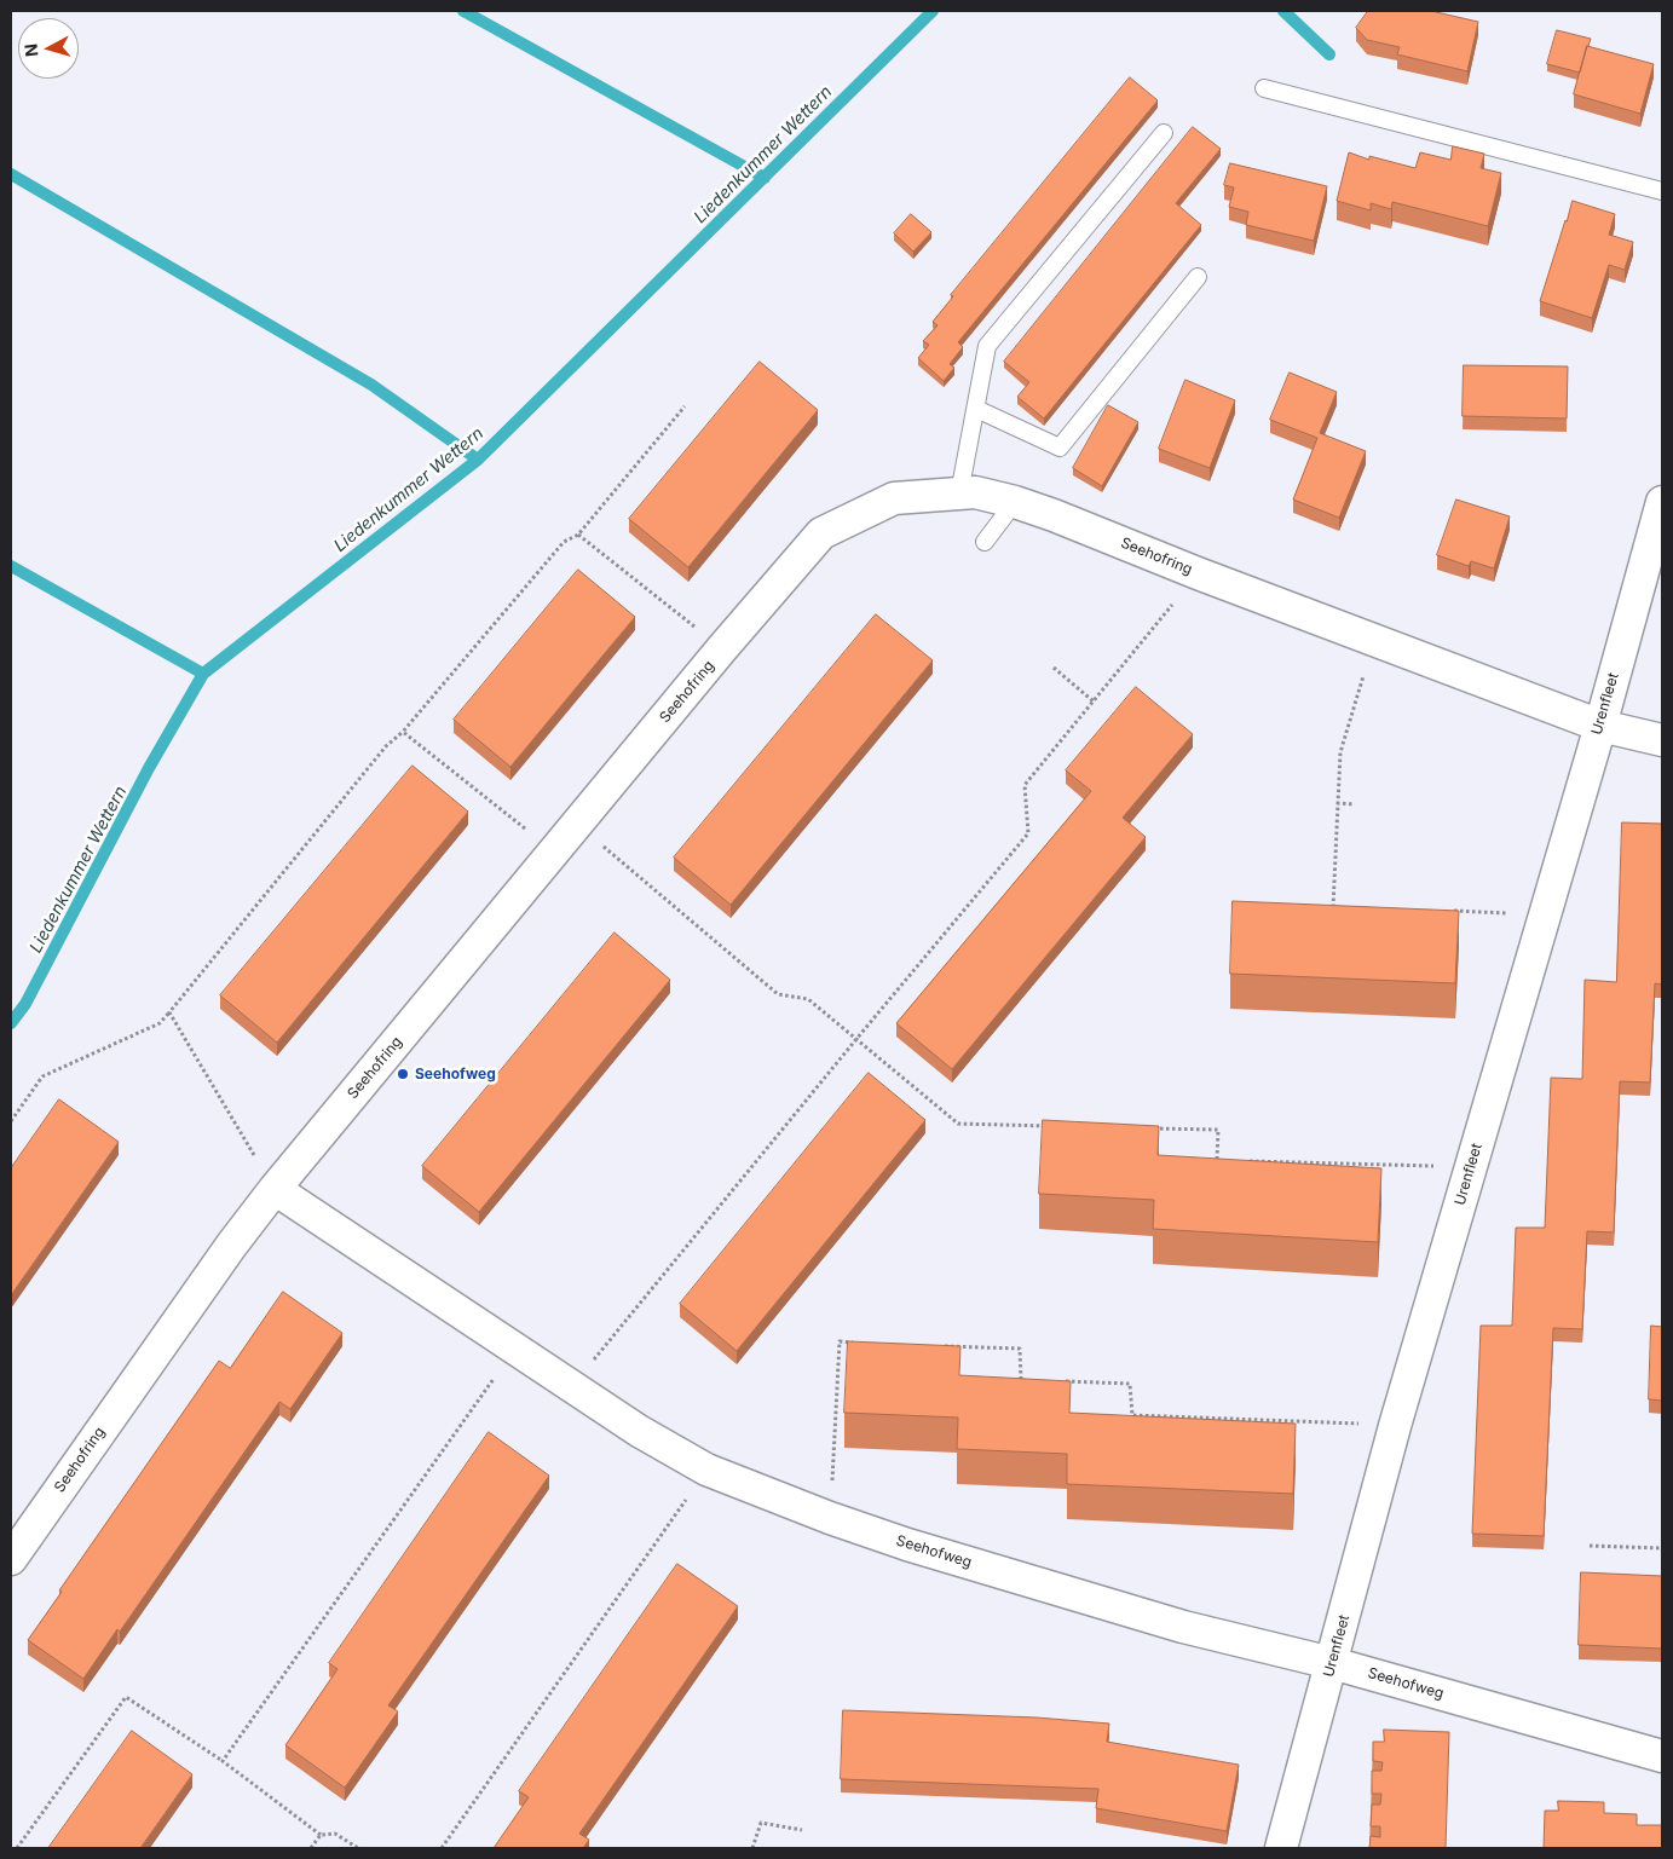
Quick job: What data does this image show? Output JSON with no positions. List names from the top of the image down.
{
  "streets": {
    "street": ["Seehofring", "Urenfleet", "Seehofweg"]
  },
  "crossings": [
    ["Seehofring", "Urenfleet"],
    ["Seehofring", "Seehofweg"],
    ["Urenfleet", "Seehofweg"]
  ],
  "water": ["Liedenkummer Wettern"],
  "places": ["Seehofweg"],
  "north": "left"
}
